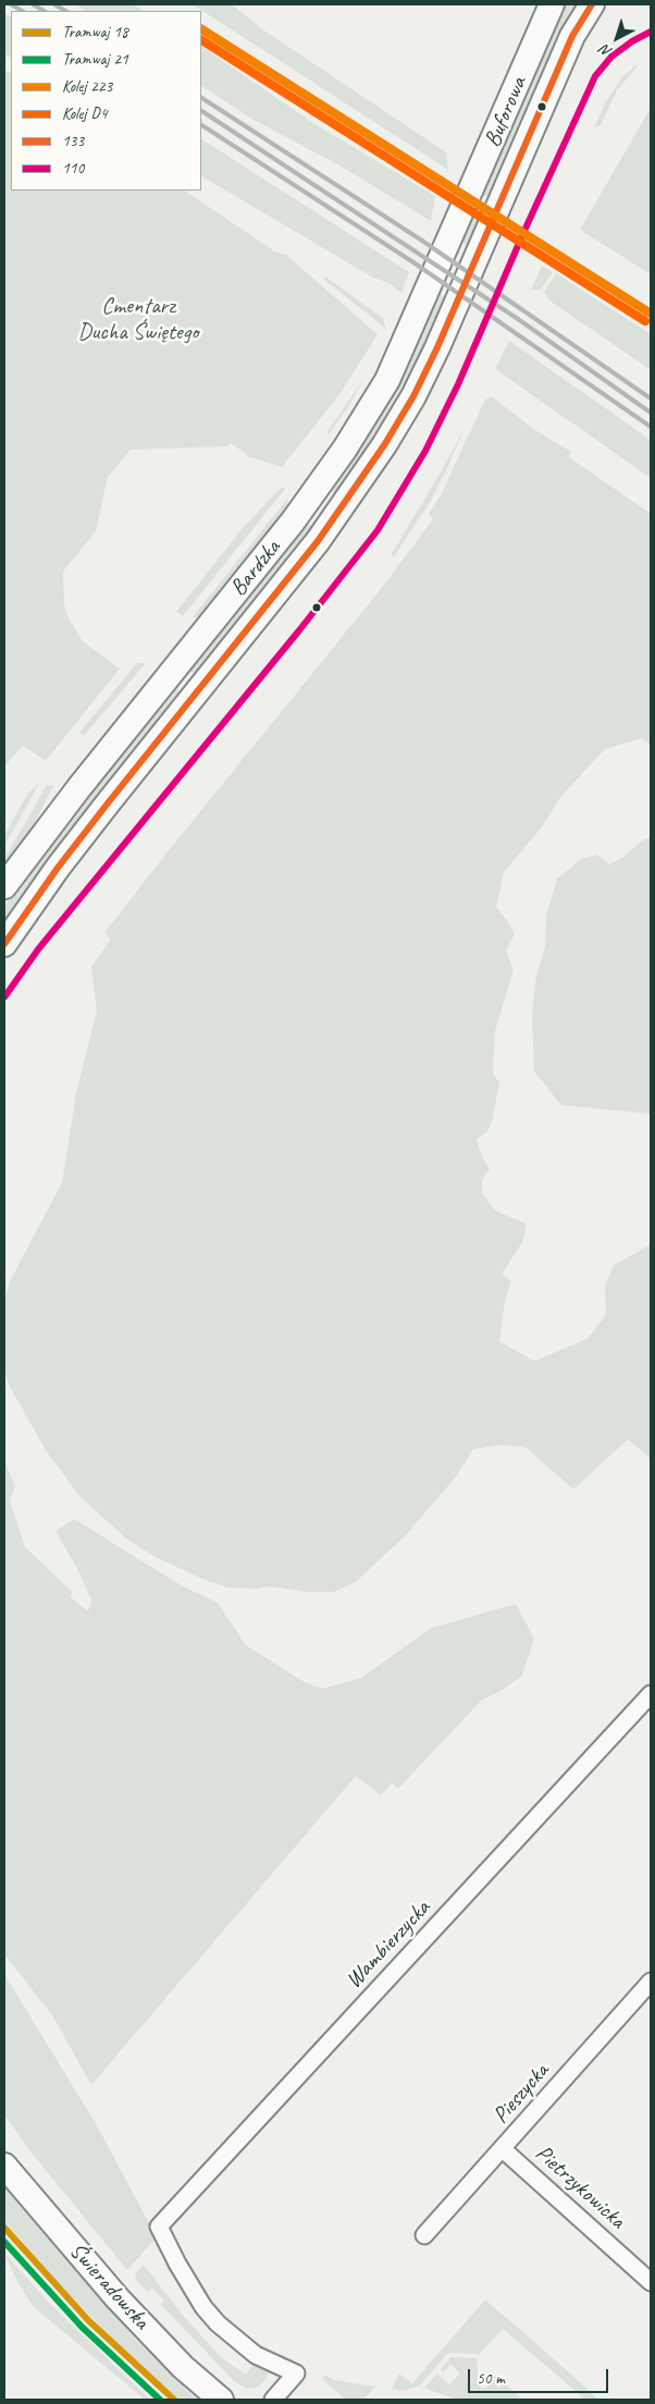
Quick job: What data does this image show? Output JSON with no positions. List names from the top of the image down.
{
  "streets": {
    "main road": ["Buforowa", "Bardzka", "Świeradowska"],
    "street": ["Wambierzycka", "Pieszycka", "Pietrzykowicka"]
  },
  "crossings": [
    ["Buforowa", "Bardzka"],
    ["Pieszycka", "Pietrzykowicka"]
  ],
  "parks": ["Cmentarz Ducha Świętego"],
  "lines": [
    "transit line 133",
    "rail line 223",
    "transit line 110",
    "rail line D4",
    "tram line 18",
    "tram line 21"
  ],
  "legend": [
    "Tramwaj 18",
    "Tramwaj 21",
    "Kolej 223",
    "Kolej D4",
    "133",
    "110"
  ],
  "scale_bar": "50 m",
  "north": "bottom left"
}
